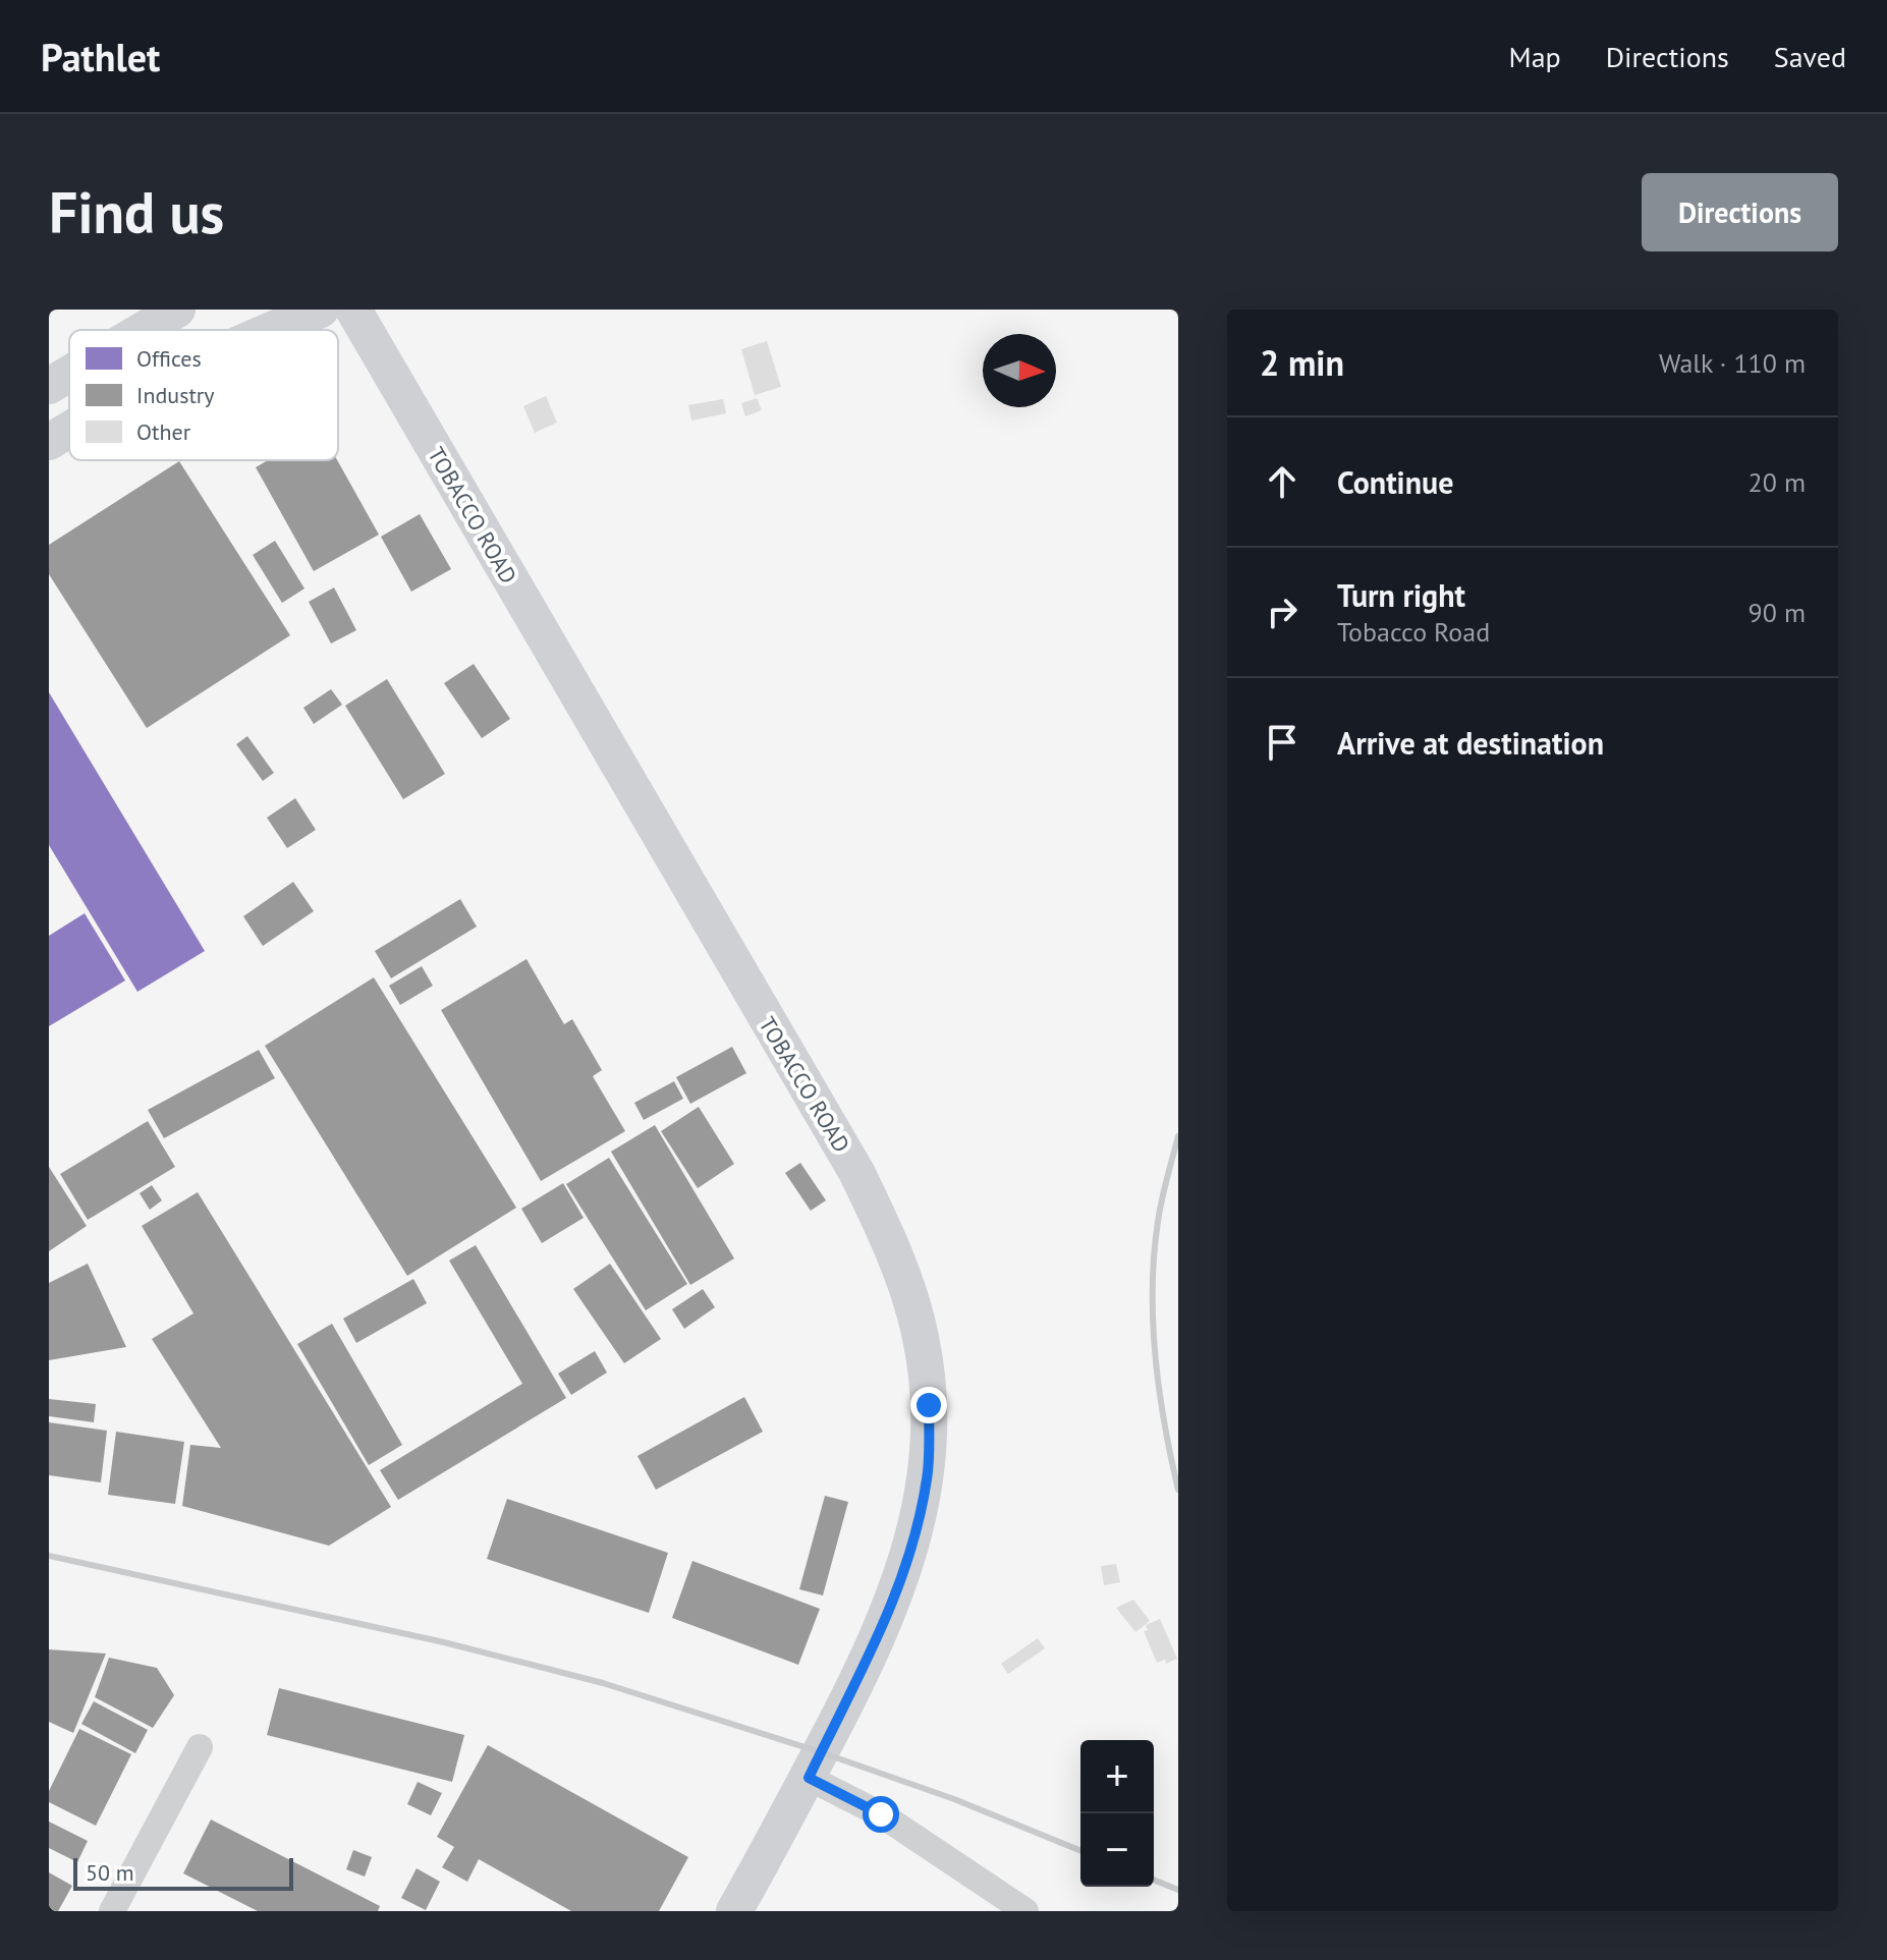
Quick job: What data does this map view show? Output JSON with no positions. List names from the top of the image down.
{
  "streets": {
    "street": ["TOBACCO ROAD"]
  },
  "legend": ["Offices", "Industry", "Other"],
  "scale_bar": "50 m",
  "north": "right",
  "page": {
    "header": "Pathlet",
    "nav": ["Map", "Directions", "Saved"],
    "buttons": "Directions",
    "title": "Find us",
    "heading": ["2 min", "Walk · 110 m"],
    "list": [
      ["Continue", "20 m"],
      ["Turn right", "Tobacco Road", "90 m"],
      "Arrive at destination"
    ],
    "map_buttons": ["+", "−"],
    "scale": "50 m"
  }
}
